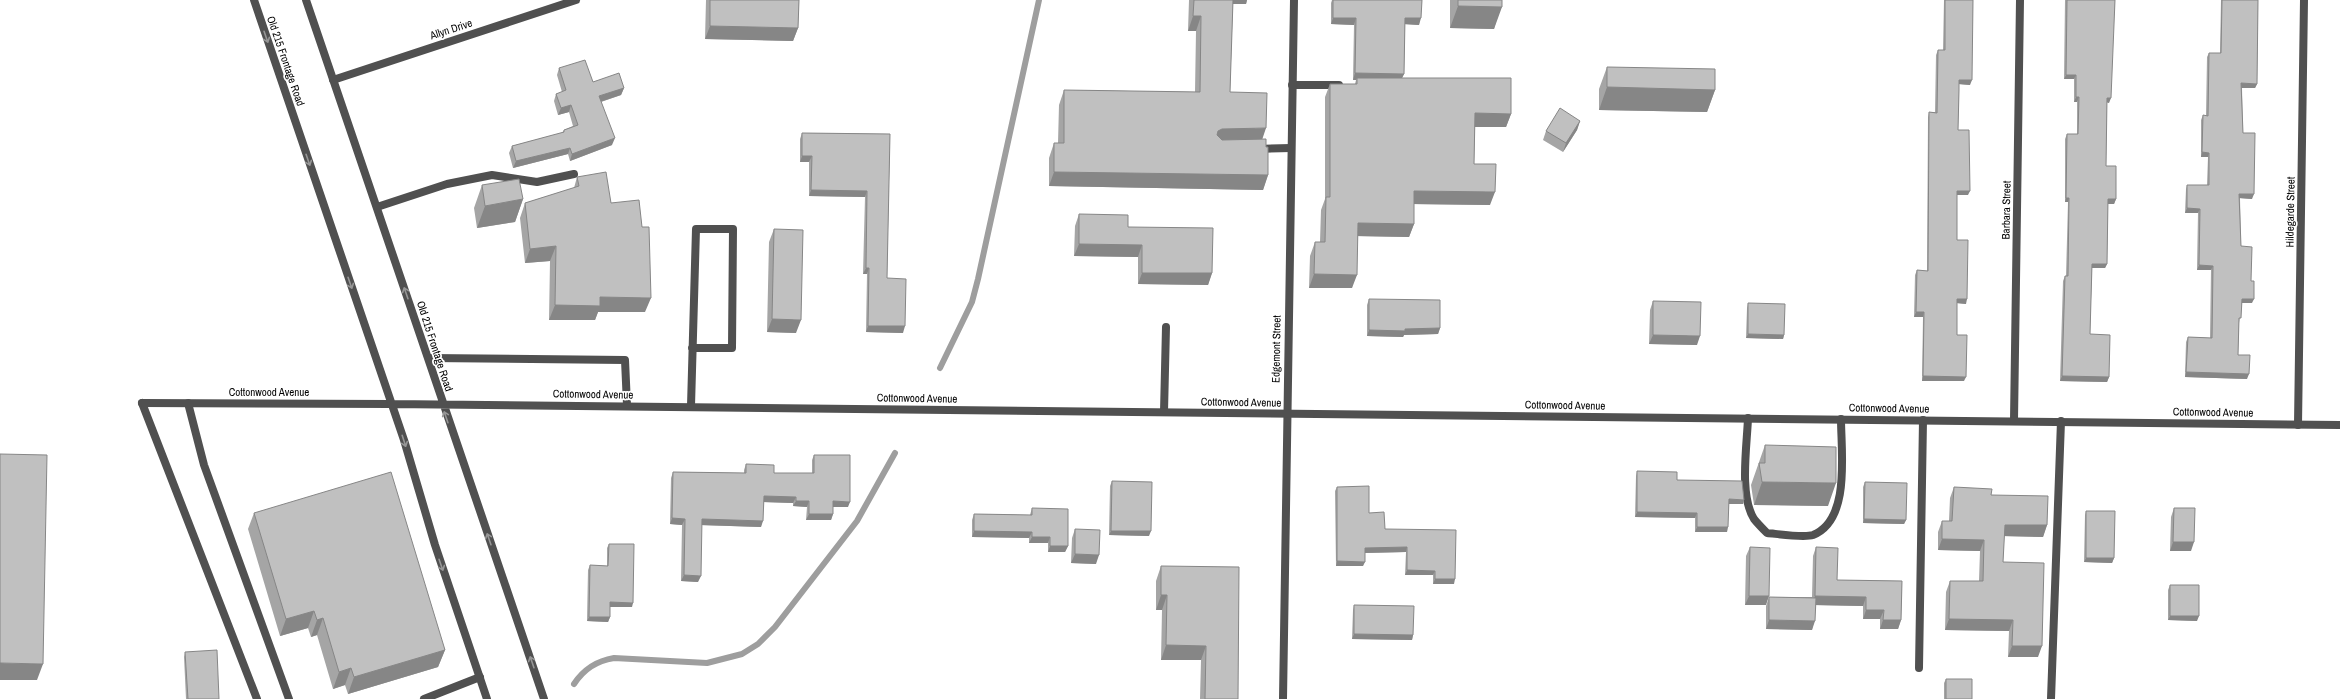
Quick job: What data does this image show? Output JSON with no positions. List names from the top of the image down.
{
  "streets": {
    "street": [
      "Allyn Drive",
      "Old 215 Frontage Road",
      "Barbara Street",
      "Hildegarde Street",
      "Edgemont Street",
      "Cottonwood Avenue"
    ]
  },
  "crossings": [
    ["Allyn Drive", "Old 215 Frontage Road"],
    ["Old 215 Frontage Road", "Cottonwood Avenue"],
    ["Barbara Street", "Cottonwood Avenue"],
    ["Hildegarde Street", "Cottonwood Avenue"],
    ["Edgemont Street", "Cottonwood Avenue"]
  ]
}
